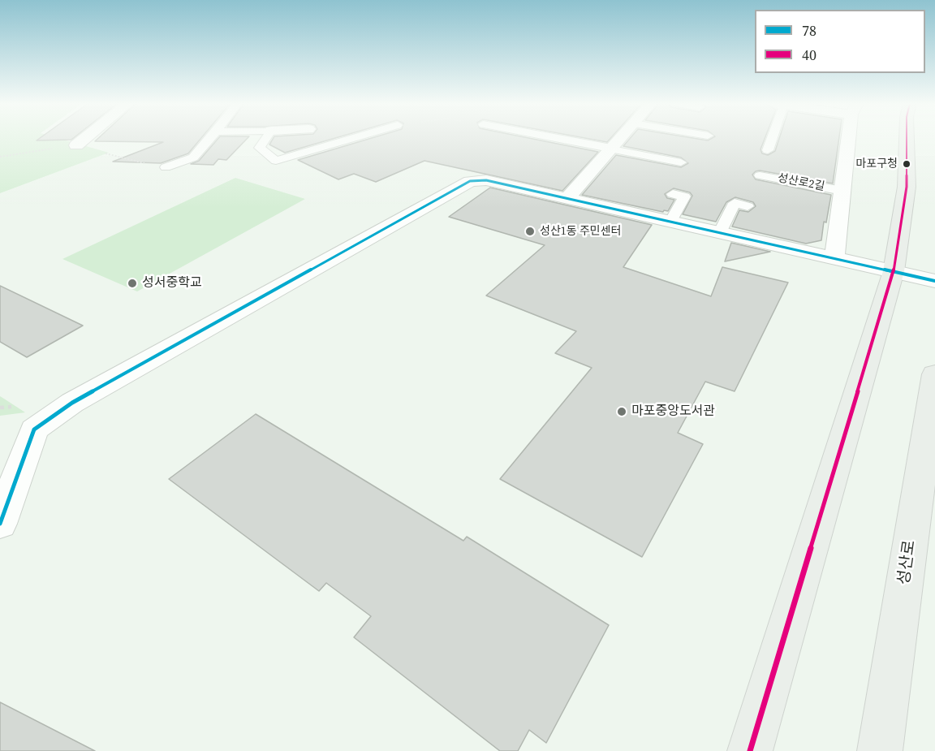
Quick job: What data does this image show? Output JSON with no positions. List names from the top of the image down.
{
  "streets": {
    "main road": ["성산로"],
    "street": ["성산로2길"]
  },
  "places": [
    "마포구청",
    "성산1동 주민센터",
    "성서중학교",
    "마포중앙도서관"
  ],
  "lines": ["transit line 40", "transit line 78"],
  "legend": ["78", "40"]
}
